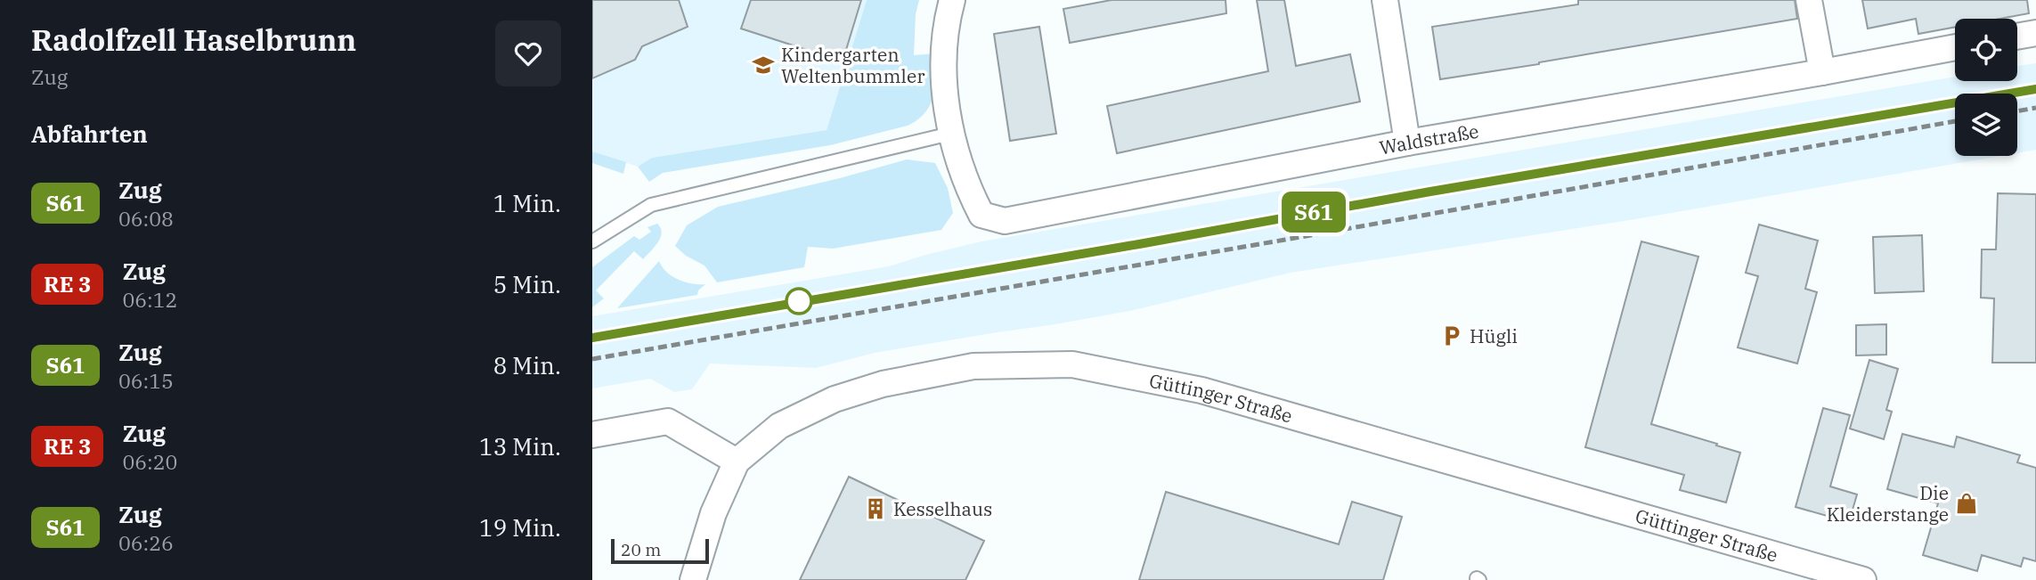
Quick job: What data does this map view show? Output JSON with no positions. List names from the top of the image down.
{
  "streets": {
    "street": ["Waldstraße", "Güttinger Straße"]
  },
  "places": {
    "school or university": ["Kindergarten Weltenbummler"],
    "parking": ["Hügli"],
    "shop": ["Die Kleiderstange"],
    "building": ["Kesselhaus"]
  },
  "scale_bar": "20 m",
  "page": {
    "heading": [
      ["Radolfzell Haselbrunn", "Zug"],
      "Abfahrten"
    ],
    "on_map": "S61",
    "list": [
      {
        "mark": "S61",
        "name": "Zug",
        "note": "06:08",
        "value": "1 Min."
      },
      {
        "mark": "RE 3",
        "name": "Zug",
        "note": "06:12",
        "value": "5 Min."
      },
      {
        "mark": "S61",
        "name": "Zug",
        "note": "06:15",
        "value": "8 Min."
      },
      {
        "mark": "RE 3",
        "name": "Zug",
        "note": "06:20",
        "value": "13 Min."
      },
      {
        "mark": "S61",
        "name": "Zug",
        "note": "06:26",
        "value": "19 Min."
      }
    ],
    "scale": "20 m"
  }
}
